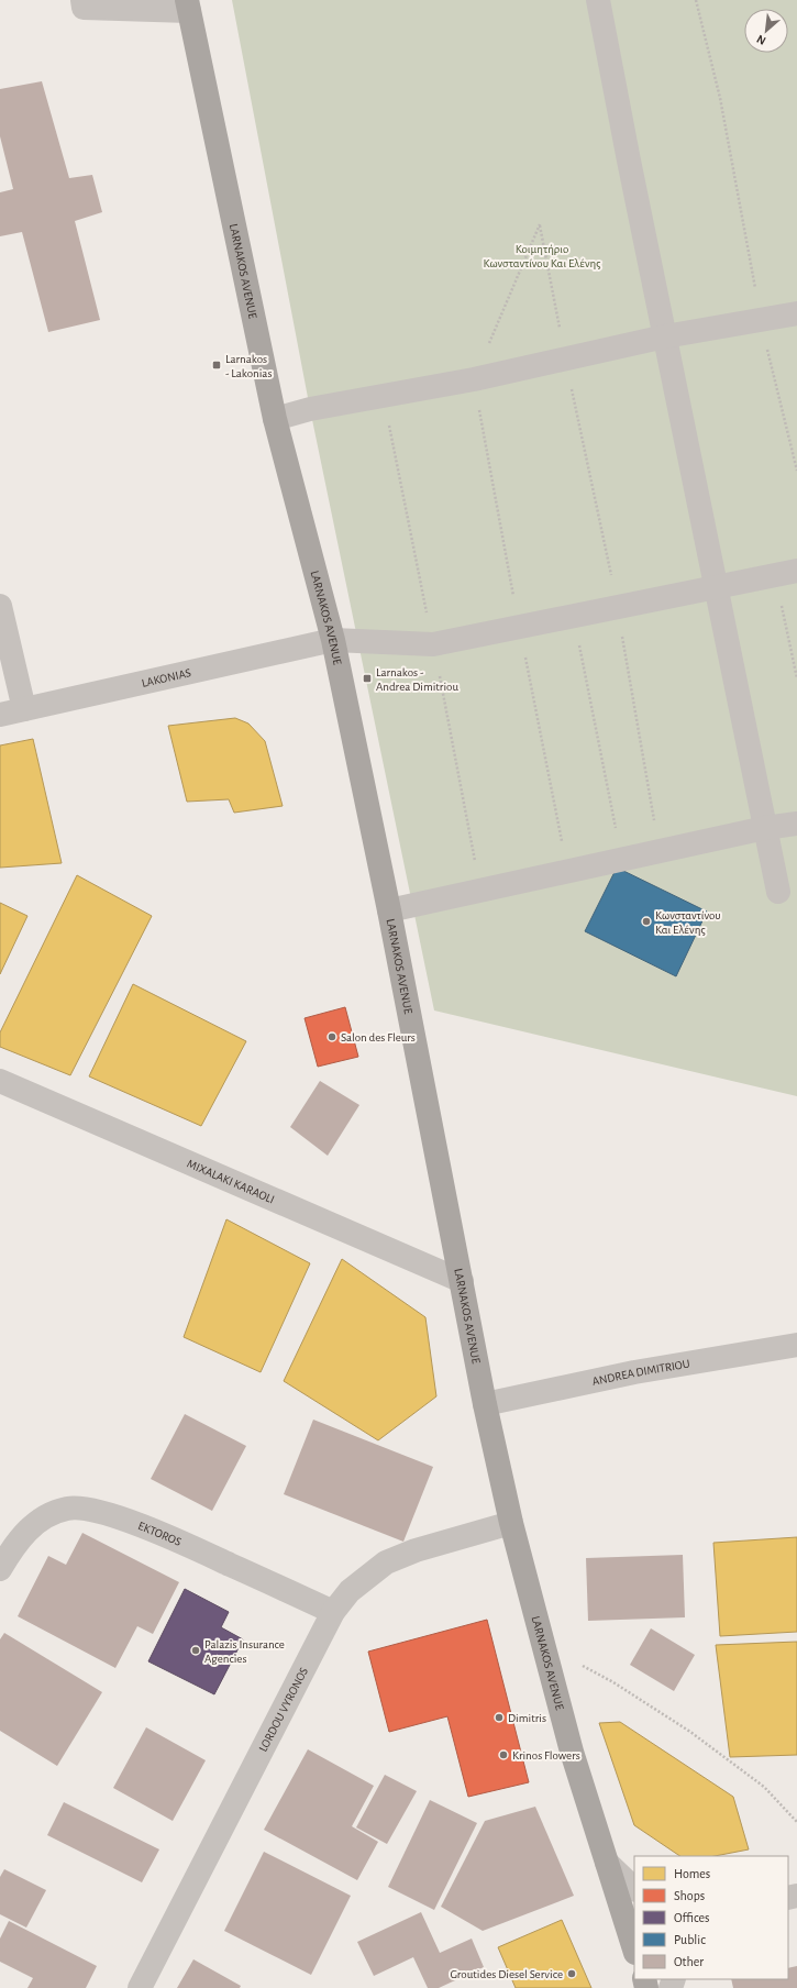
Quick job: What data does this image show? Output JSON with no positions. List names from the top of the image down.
{
  "streets": {
    "main road": ["LARNAKOS AVENUE"],
    "street": [
      "LAKONIAS",
      "MIXALAKI KARAOLI",
      "ANDREA DIMITRIOU",
      "EKTOROS",
      "LORDOU VYRONOS"
    ]
  },
  "crossings": [
    ["LARNAKOS AVENUE", "LAKONIAS"],
    ["LARNAKOS AVENUE", "MIXALAKI KARAOLI"],
    ["LARNAKOS AVENUE", "ANDREA DIMITRIOU"],
    ["LARNAKOS AVENUE", "LORDOU VYRONOS"],
    ["EKTOROS", "LORDOU VYRONOS"]
  ],
  "parks": ["Κοιμητήριο Κωνσταντίνου Και Ελένης"],
  "places": {
    "transit": ["Larnakos - Lakonias", "Larnakos - Andrea Dimitriou"],
    "other": [
      "Κωνσταντίνου Και Ελένης",
      "Salon des Fleurs",
      "Palazis Insurance Agencies",
      "Dimitris",
      "Krinos Flowers",
      "Groutides Diesel Service"
    ]
  },
  "legend": [
    "Homes",
    "Shops",
    "Offices",
    "Public",
    "Other"
  ],
  "north": "bottom left"
}
